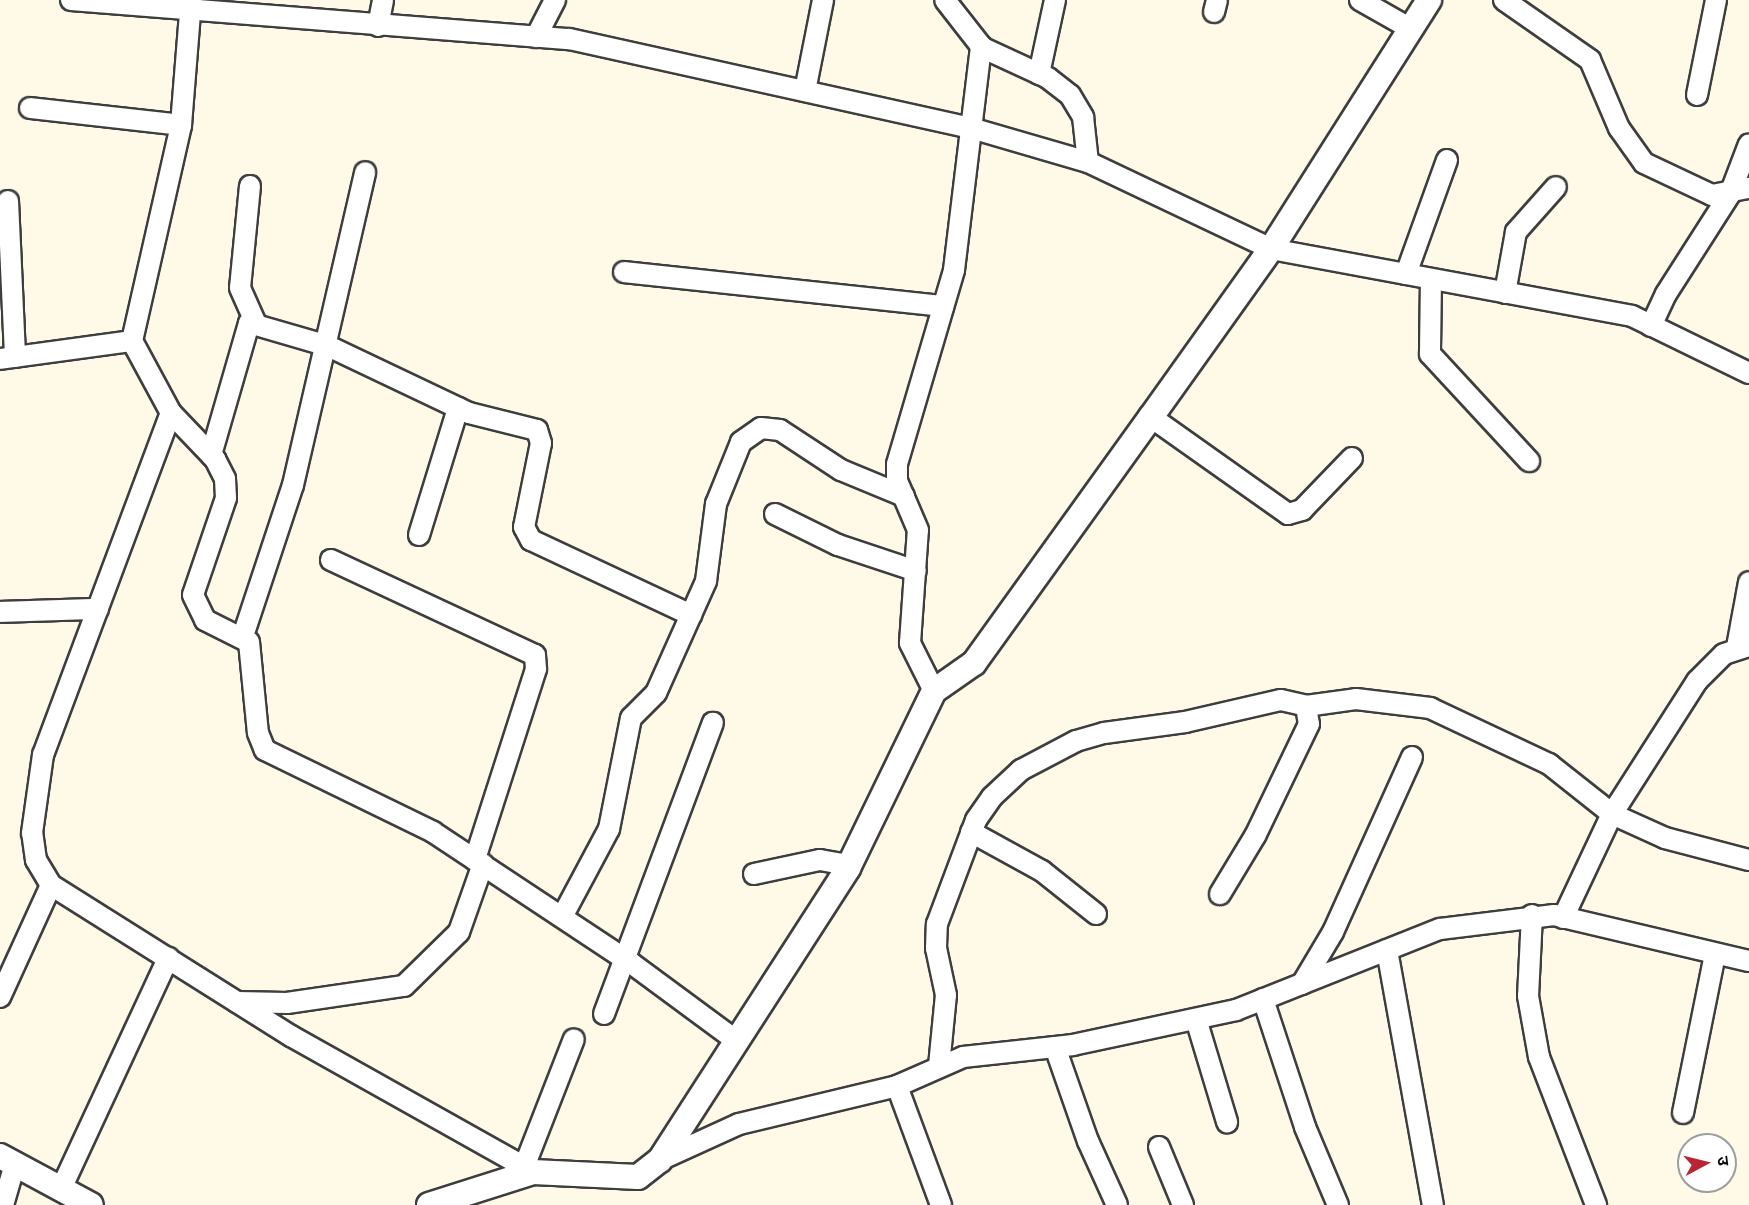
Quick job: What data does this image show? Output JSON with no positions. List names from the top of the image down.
{
  "north": "right"
}
